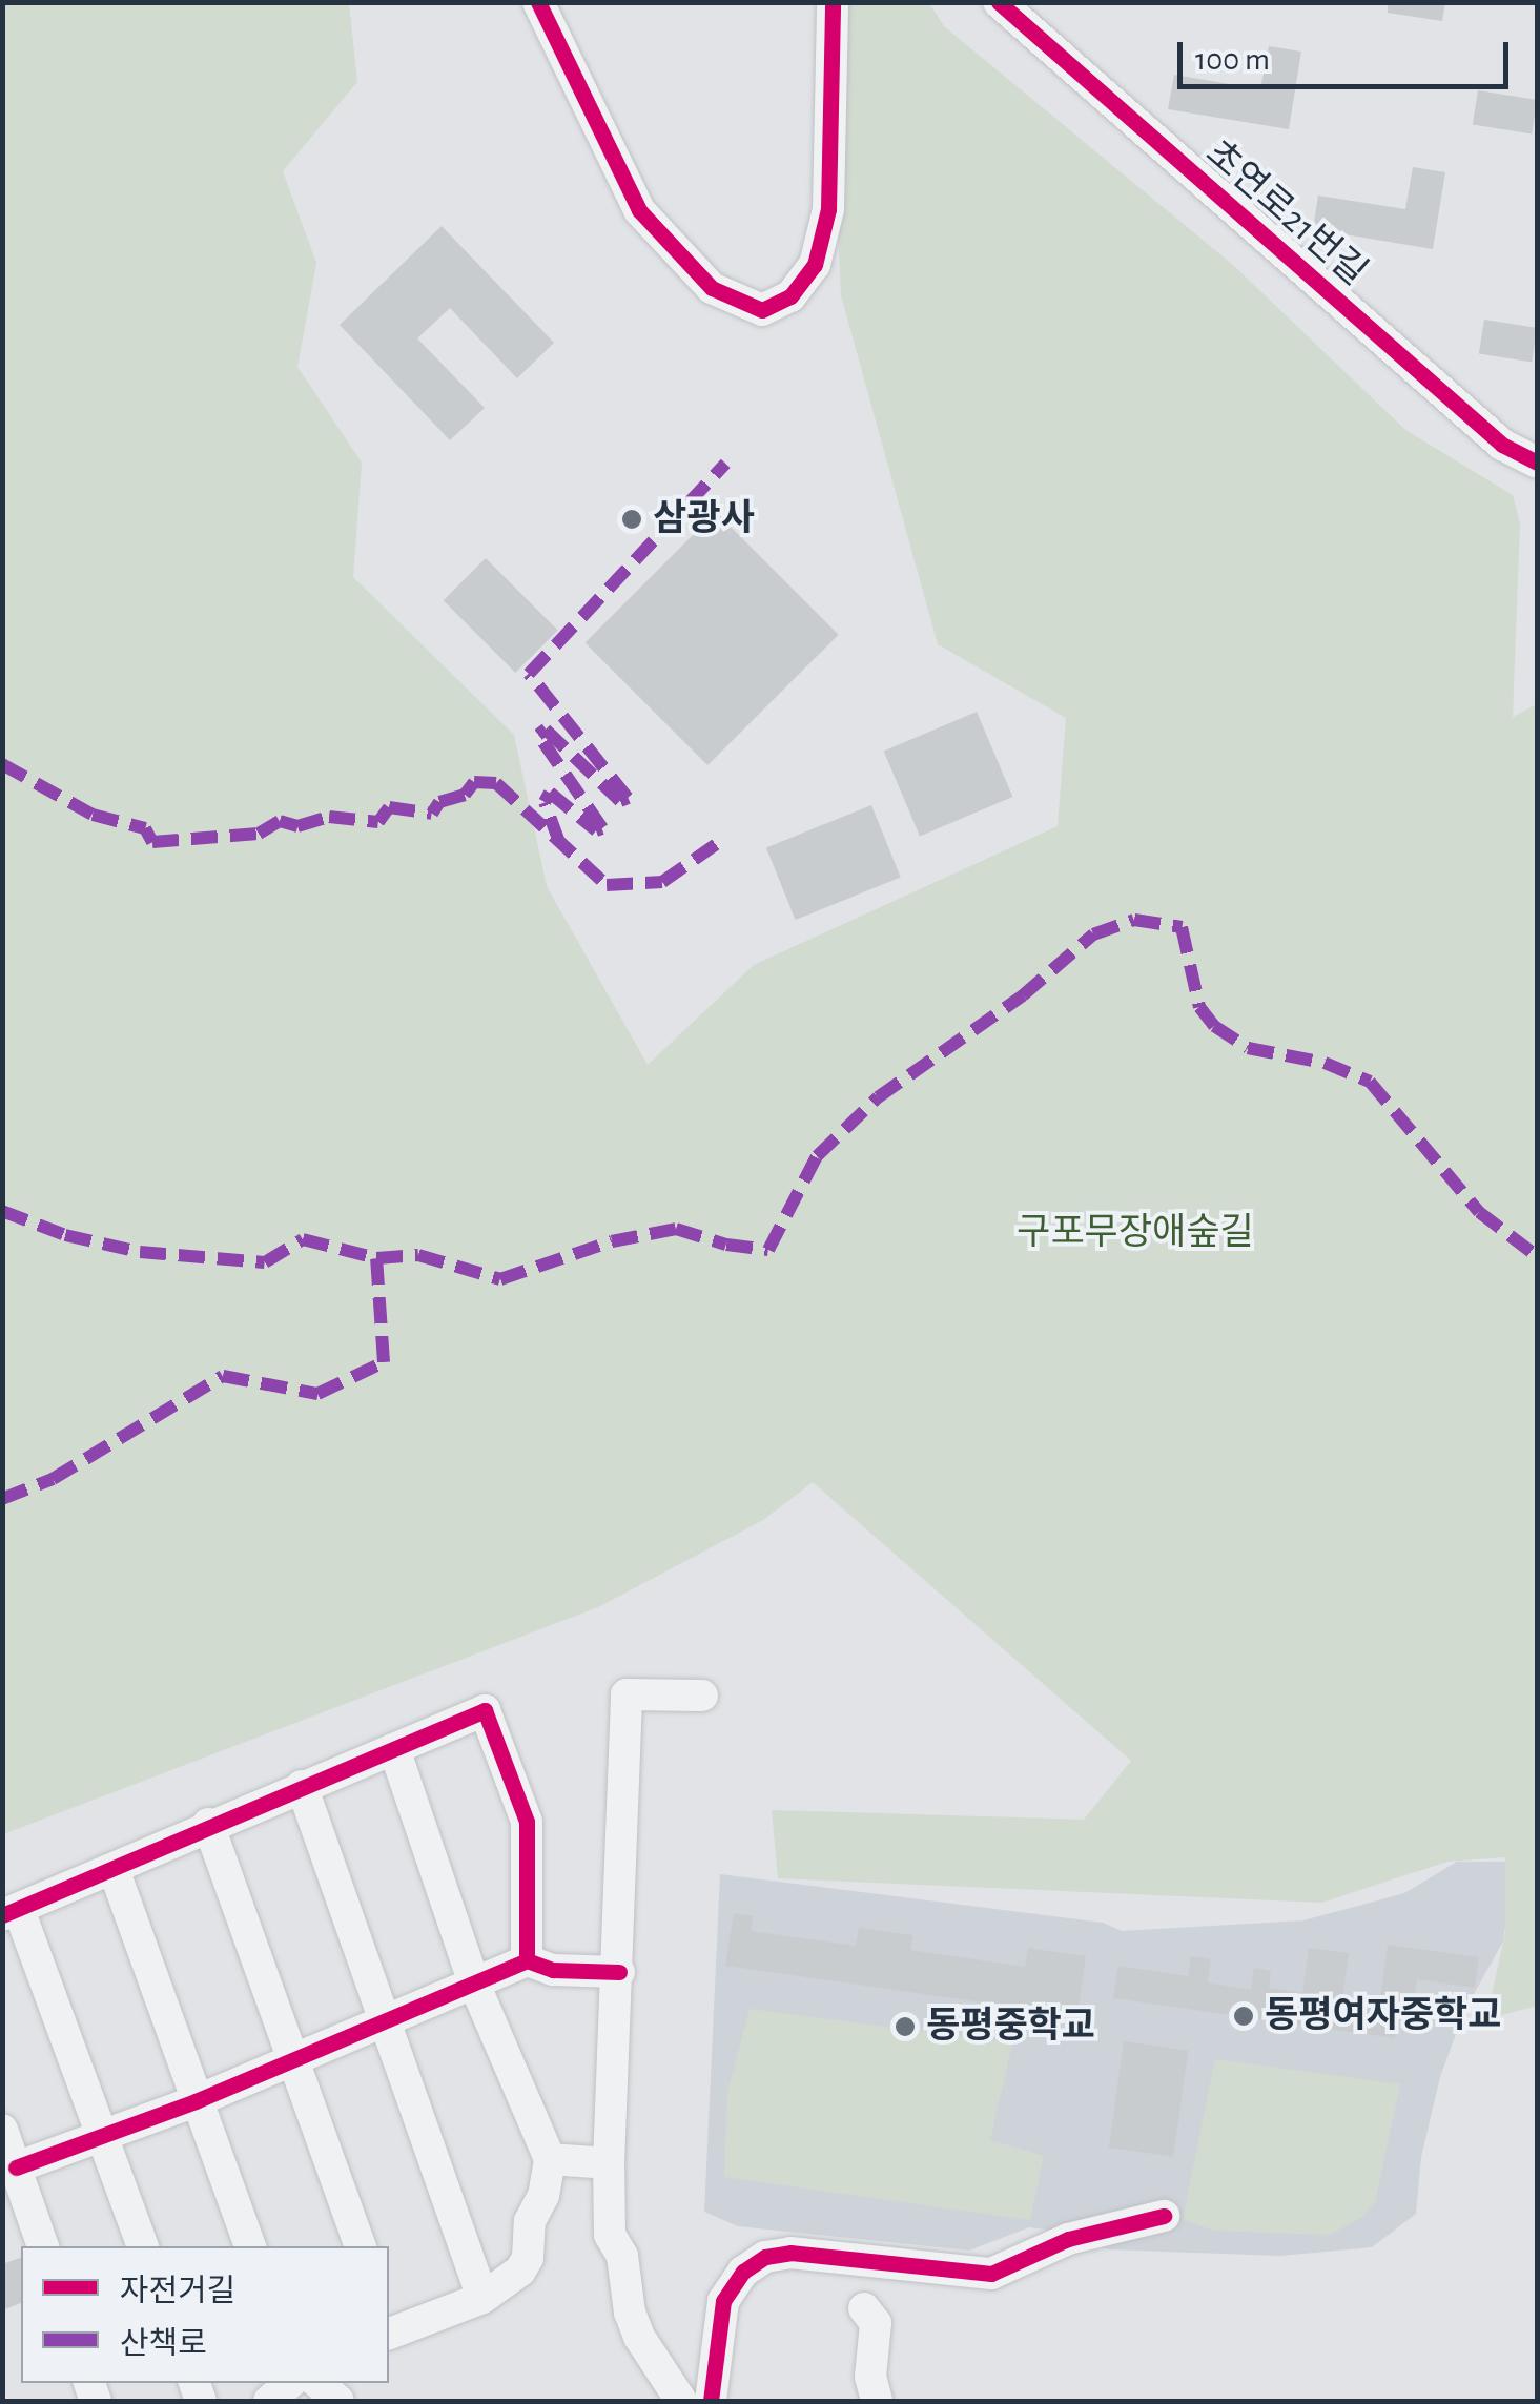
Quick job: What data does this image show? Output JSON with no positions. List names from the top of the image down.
{
  "streets": {
    "street": ["초연로21번길"]
  },
  "parks": ["구포무장애숲길"],
  "places": ["삼광사", "동평여자중학교", "동평중학교"],
  "legend": ["자전거길", "산책로"],
  "scale_bar": "100 m"
}
